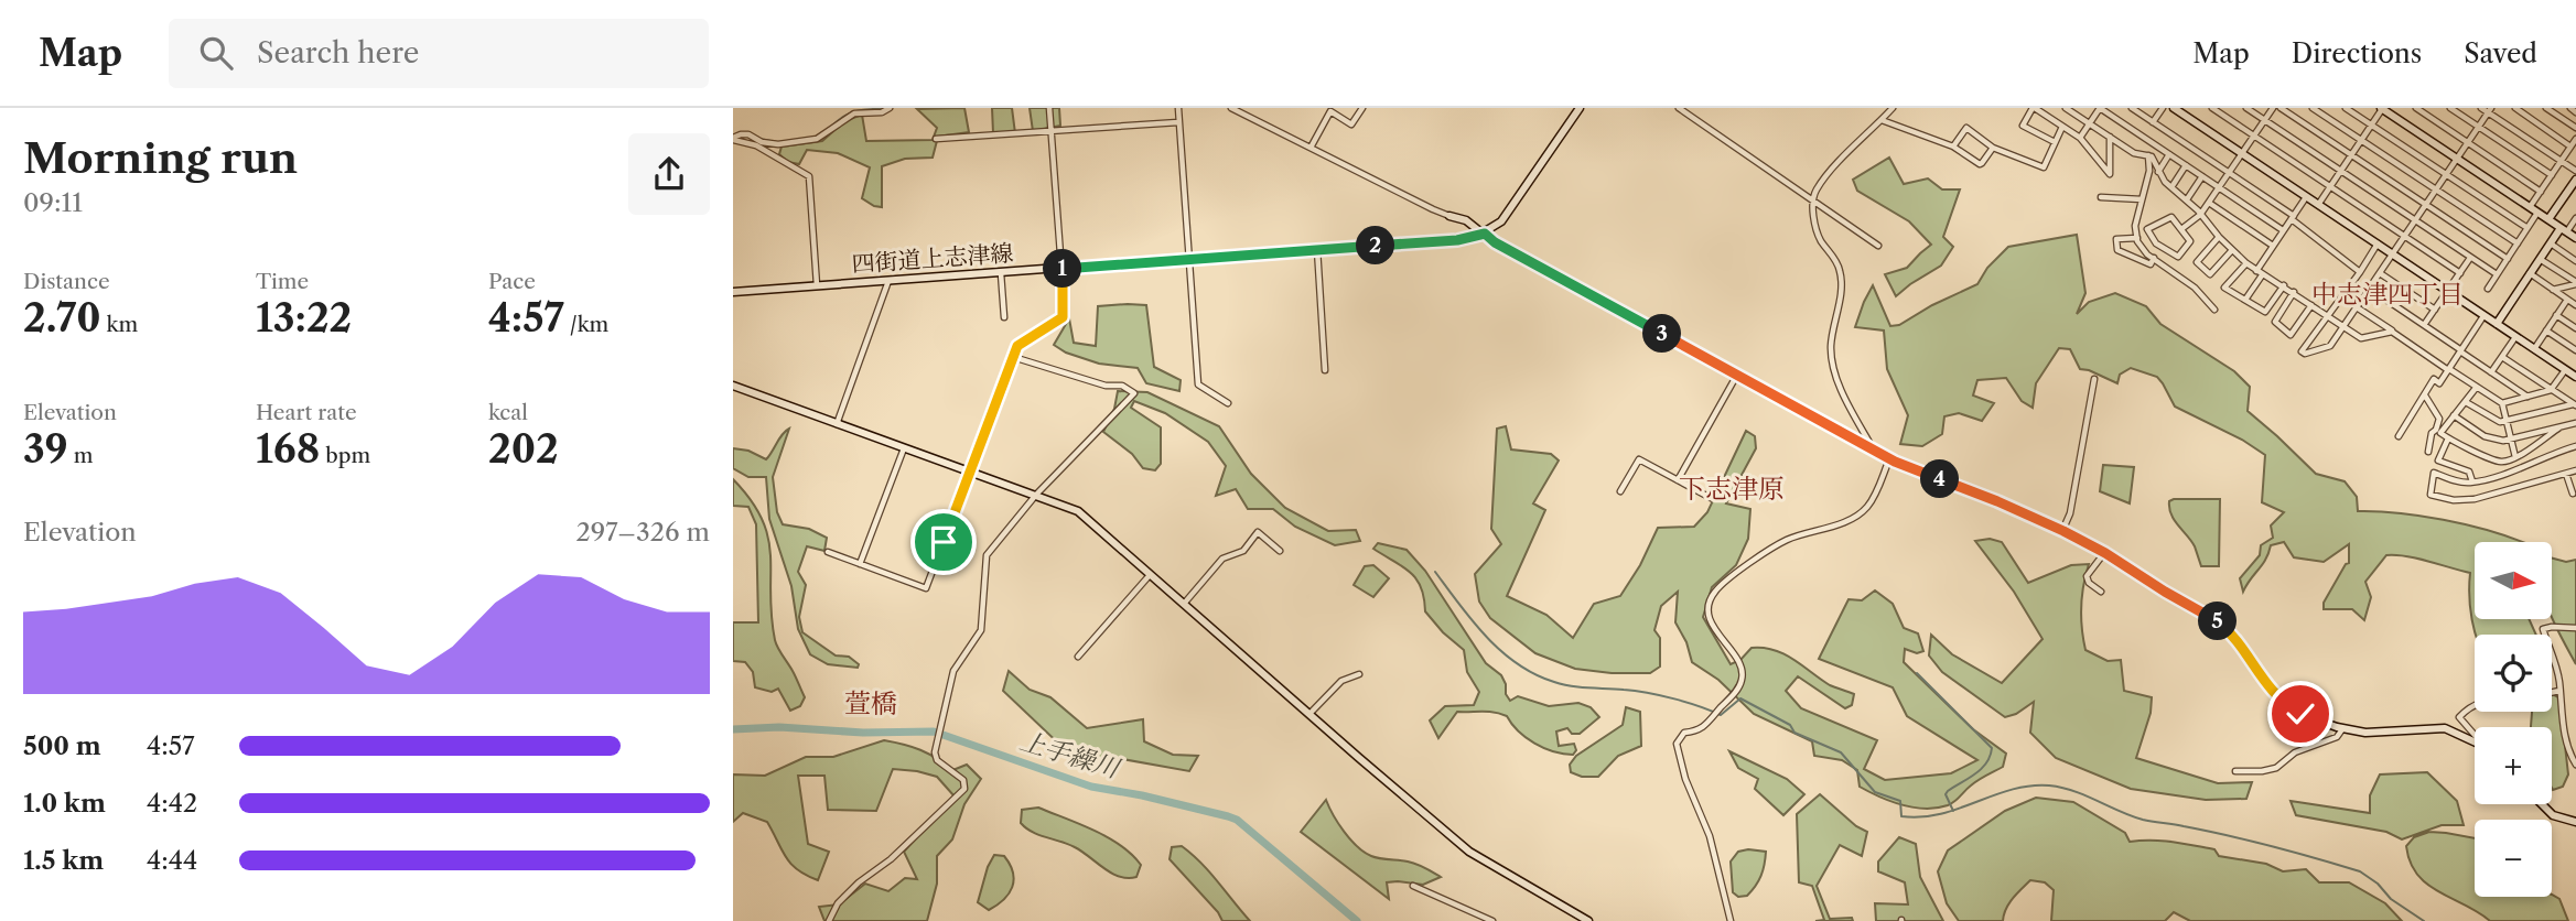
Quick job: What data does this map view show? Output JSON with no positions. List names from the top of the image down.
{
  "streets": {
    "street": ["四街道上志津線"]
  },
  "districts": ["中志津四丁目", "下志津原", "萱橋"],
  "water": ["上手繰川"],
  "north": "right",
  "page": {
    "header": "Map",
    "search": "Search here",
    "nav": ["Map", "Directions", "Saved"],
    "heading": ["Morning run", "09:11"],
    "pins": [
      "2",
      "1",
      "3",
      "4",
      "5"
    ],
    "stats": [
      ["Distance", "2.70 km"],
      ["Time", "13:22"],
      ["Pace", "4:57 /km"],
      ["Elevation", "39 m"],
      ["Heart rate", "168 bpm"],
      ["kcal", "202"]
    ],
    "chart": ["Elevation", "297–326 m"],
    "map_buttons": ["+", "−"],
    "list": [
      {
        "name": "500 m",
        "note": "4:57"
      },
      {
        "name": "1.0 km",
        "note": "4:42"
      },
      {
        "name": "1.5 km",
        "note": "4:44"
      }
    ]
  }
}
